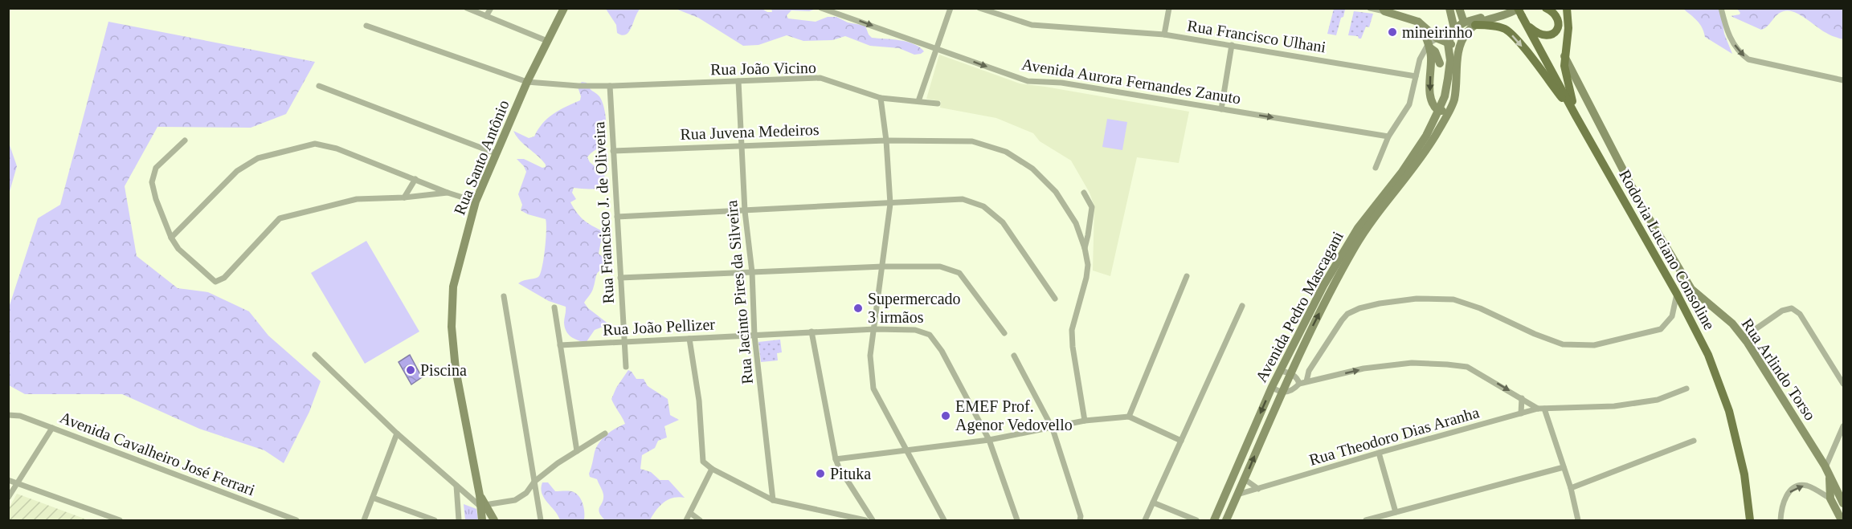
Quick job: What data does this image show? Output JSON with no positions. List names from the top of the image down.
{
  "streets": {
    "main road": [
      "Rua Santo Antônio",
      "Rodovia Luciano Consoline",
      "Avenida Pedro Mascagani",
      "Rua Arlindo Torso"
    ],
    "street": [
      "Rua Francisco Ulhani",
      "Rua João Vicino",
      "Avenida Aurora Fernandes Zanuto",
      "Rua Juvena Medeiros",
      "Rua Francisco J. de Oliveira",
      "Rua Jacinto Pires da Silveira",
      "Rua João Pellizer",
      "Rua Theodoro Dias Aranha",
      "Avenida Cavalheiro José Ferrari"
    ]
  },
  "crossings": [
    ["Rua João Vicino", "Rua Santo Antônio"],
    ["Rua João Vicino", "Rua Francisco J. de Oliveira"],
    ["Rua João Vicino", "Rua Jacinto Pires da Silveira"],
    ["Rua Juvena Medeiros", "Rua Francisco J. de Oliveira"],
    ["Rua Juvena Medeiros", "Rua Jacinto Pires da Silveira"],
    ["Rua Francisco J. de Oliveira", "Rua João Pellizer"],
    ["Rua Jacinto Pires da Silveira", "Rua João Pellizer"],
    ["Avenida Pedro Mascagani", "Rua Theodoro Dias Aranha"]
  ],
  "one_way": ["Avenida Aurora Fernandes Zanuto"],
  "places": [
    "mineirinho",
    "Supermercado 3 irmãos",
    "Piscina",
    "EMEF Prof. Agenor Vedovello",
    "Pituka"
  ]
}
